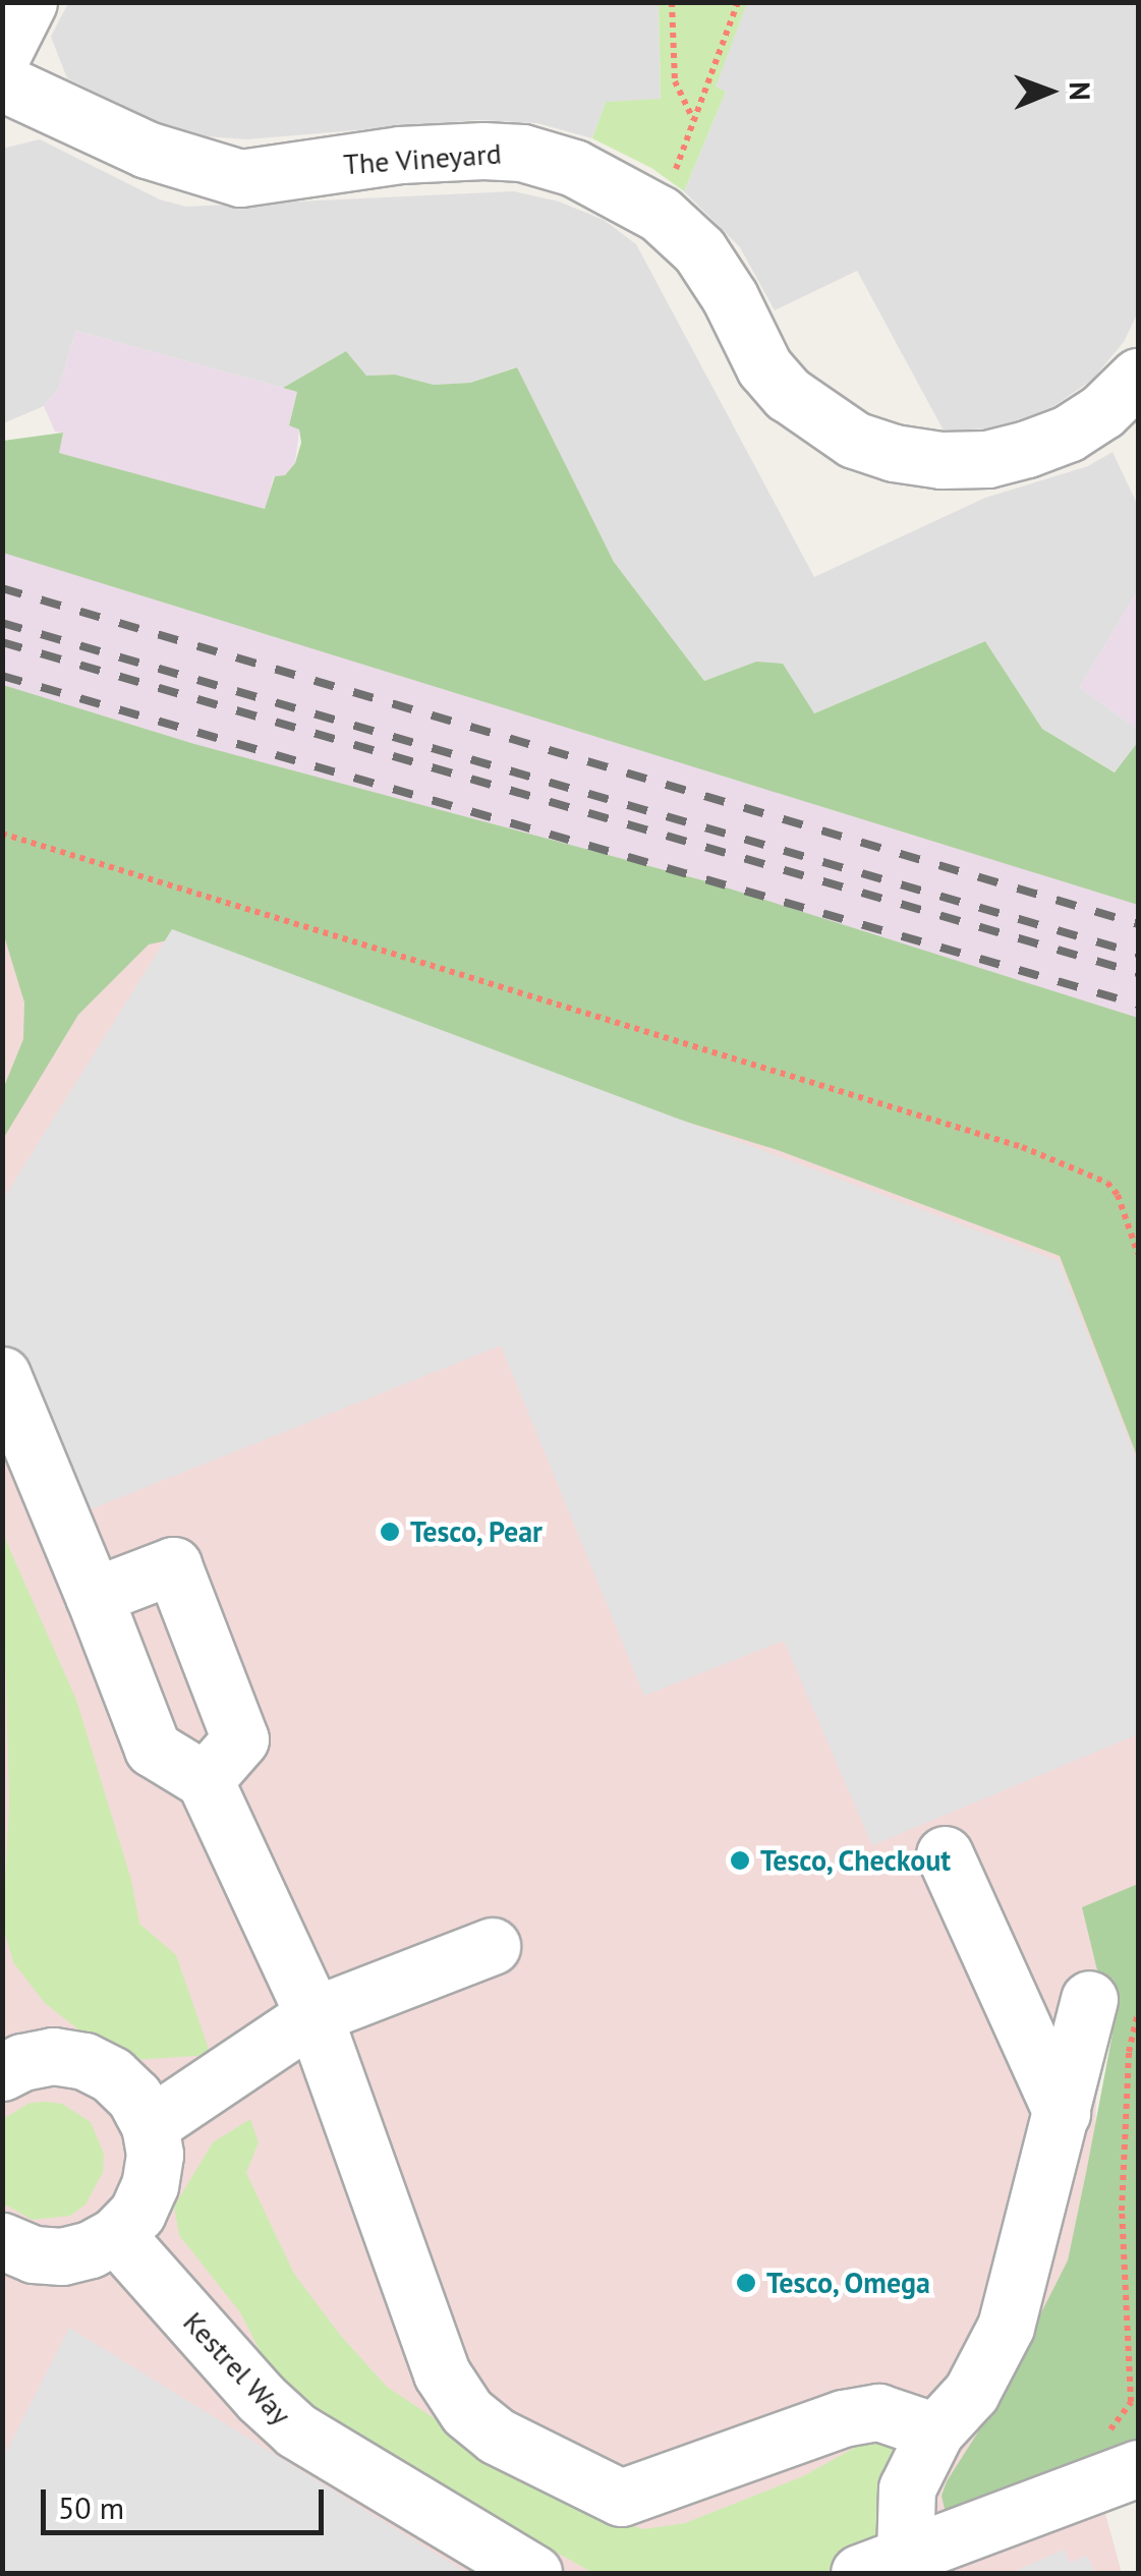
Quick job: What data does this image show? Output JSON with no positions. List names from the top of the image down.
{
  "streets": {
    "street": ["The Vineyard", "Kestrel Way"]
  },
  "places": ["Tesco, Pear", "Tesco, Checkout", "Tesco, Omega"],
  "scale_bar": "50 m",
  "north": "right"
}
